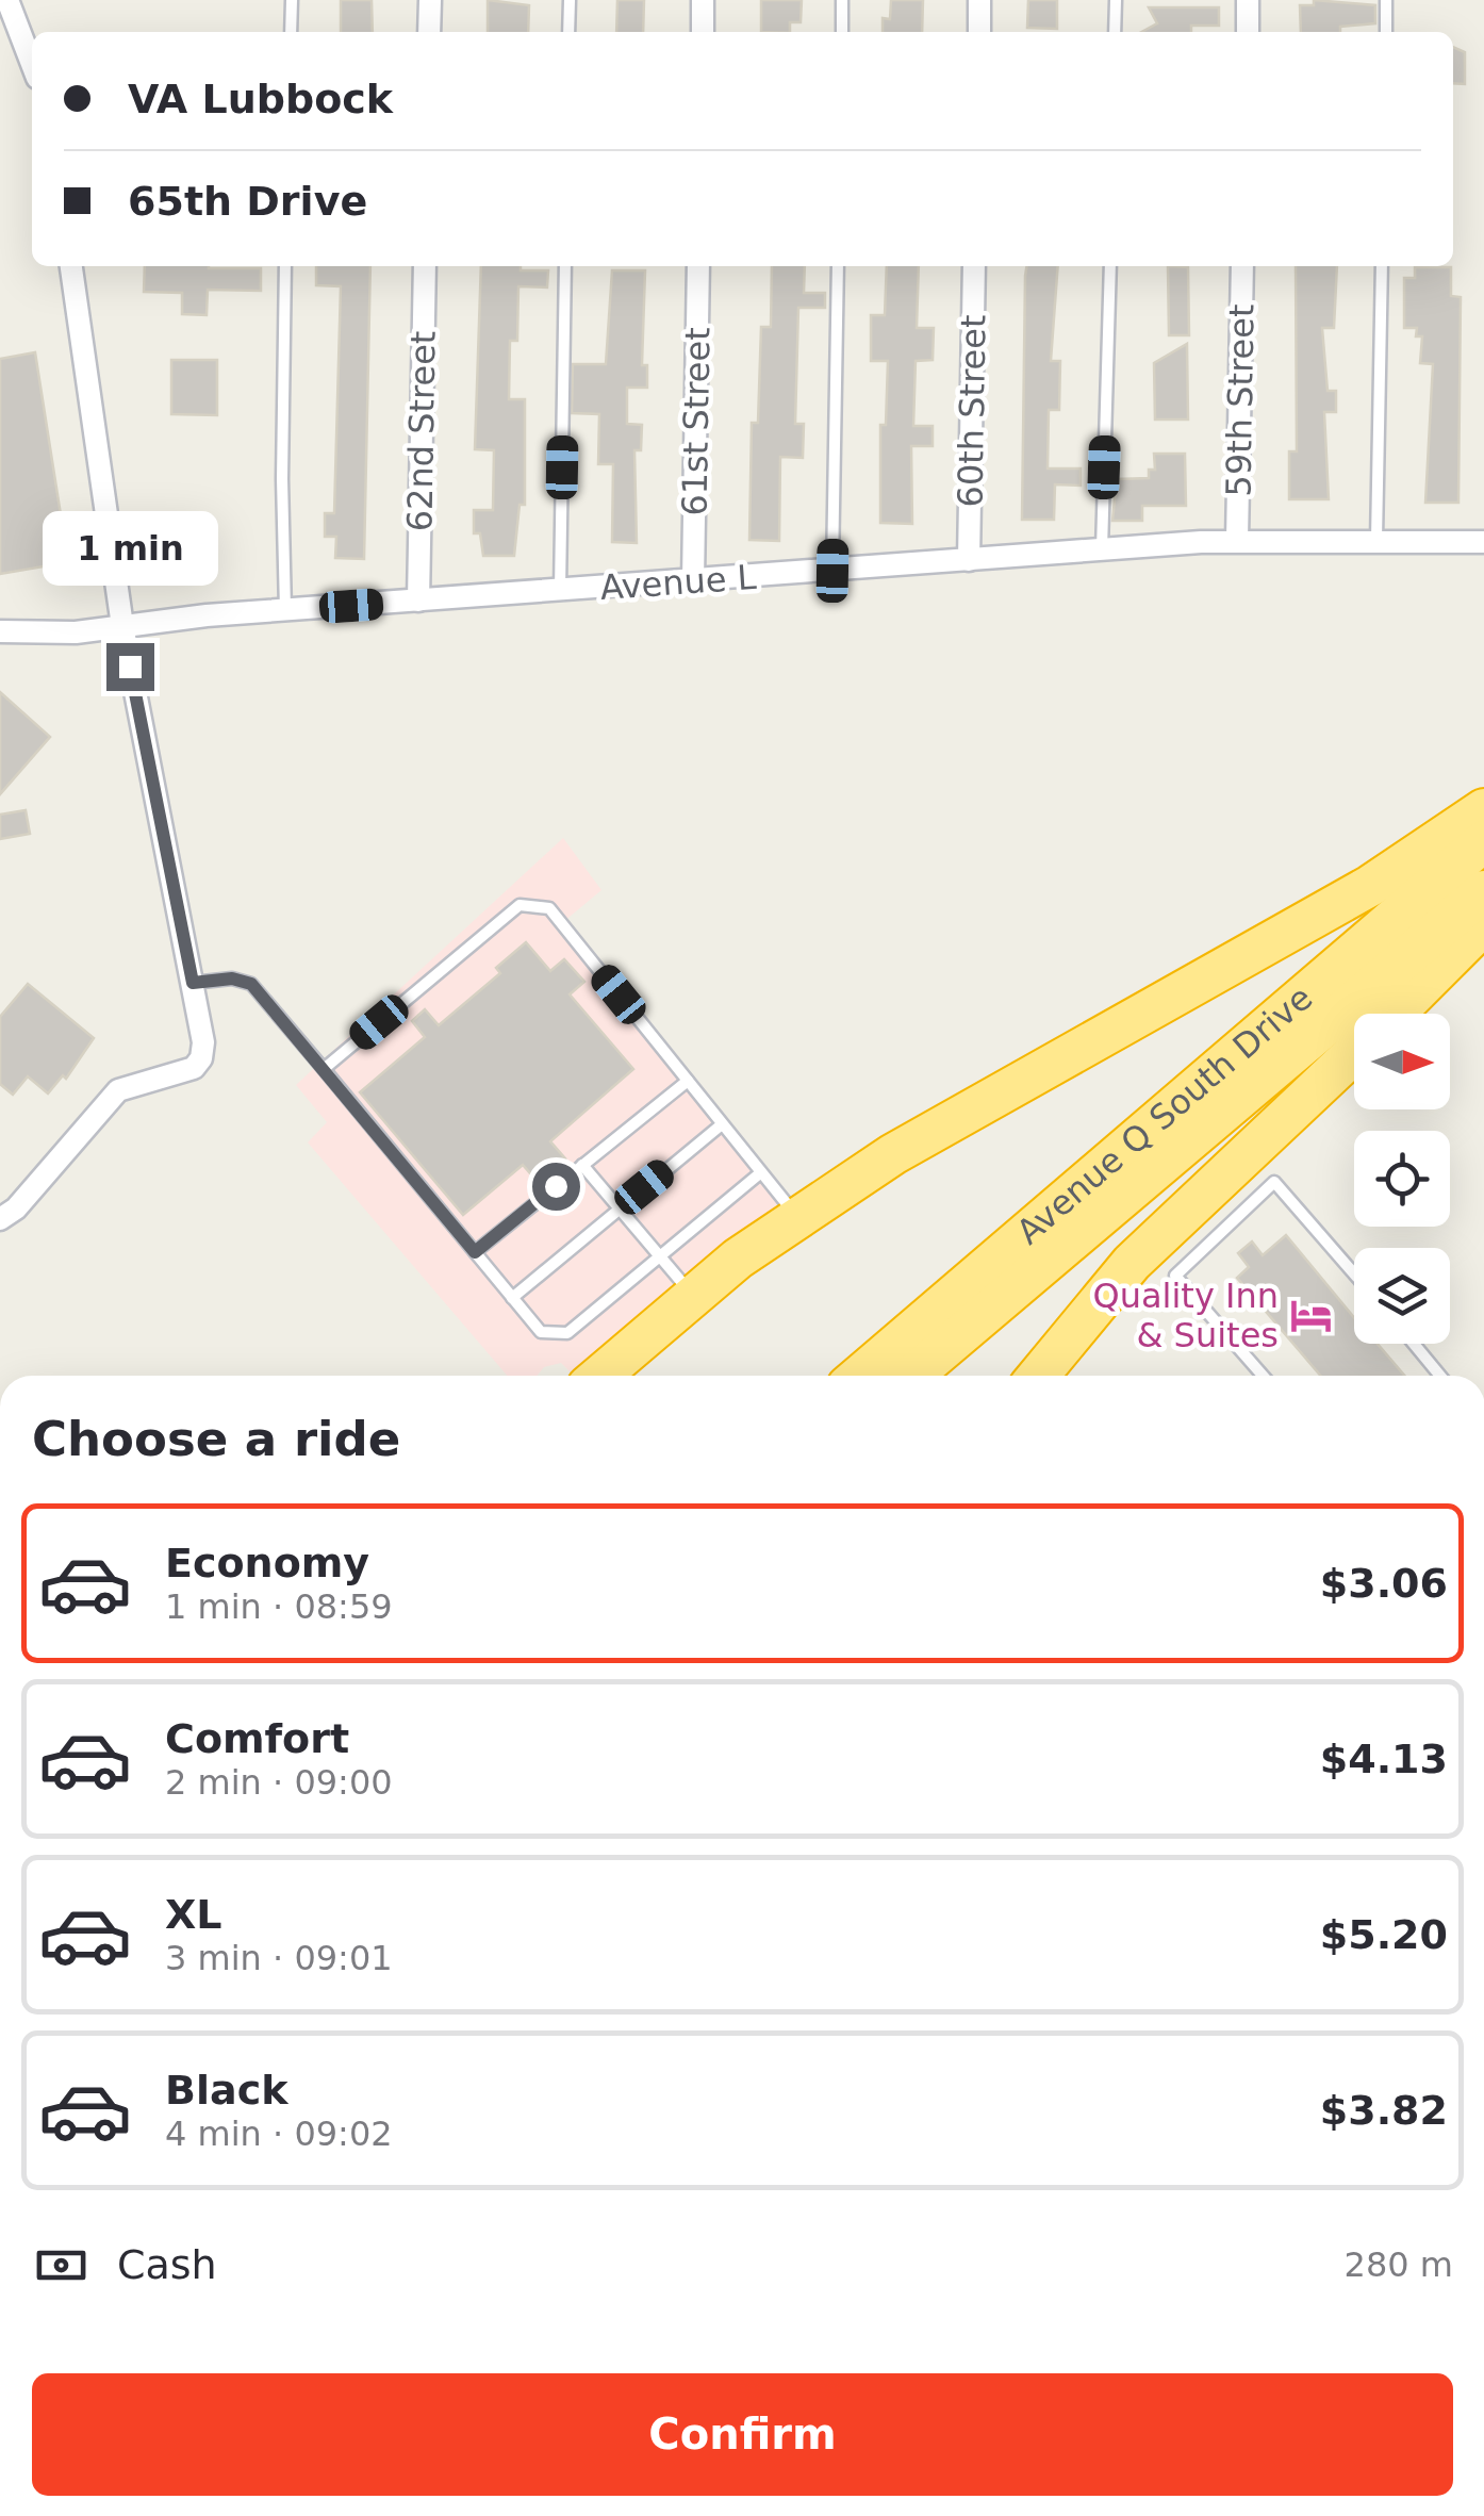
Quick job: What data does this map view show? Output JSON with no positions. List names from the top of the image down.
{
  "streets": {
    "highway": ["Avenue Q South Drive"],
    "street": [
      "59th Street",
      "60th Street",
      "61st Street",
      "62nd Street",
      "Avenue L"
    ]
  },
  "crossings": [
    ["59th Street", "Avenue L"],
    ["60th Street", "Avenue L"],
    ["61st Street", "Avenue L"],
    ["62nd Street", "Avenue L"]
  ],
  "places": {
    "hotel": ["Quality Inn & Suites"]
  },
  "north": "right",
  "page": {
    "banner": ["VA Lubbock", "65th Drive"],
    "bubble": "1 min",
    "heading": "Choose a ride",
    "list": [
      {
        "name": "Economy",
        "note": "1 min · 08:59",
        "value": "$3.06"
      },
      {
        "name": "Comfort",
        "note": "2 min · 09:00",
        "value": "$4.13"
      },
      {
        "name": "XL",
        "note": "3 min · 09:01",
        "value": "$5.20"
      },
      {
        "name": "Black",
        "note": "4 min · 09:02",
        "value": "$3.82"
      }
    ],
    "pay": ["Cash", "280 m"],
    "buttons": "Confirm"
  }
}
